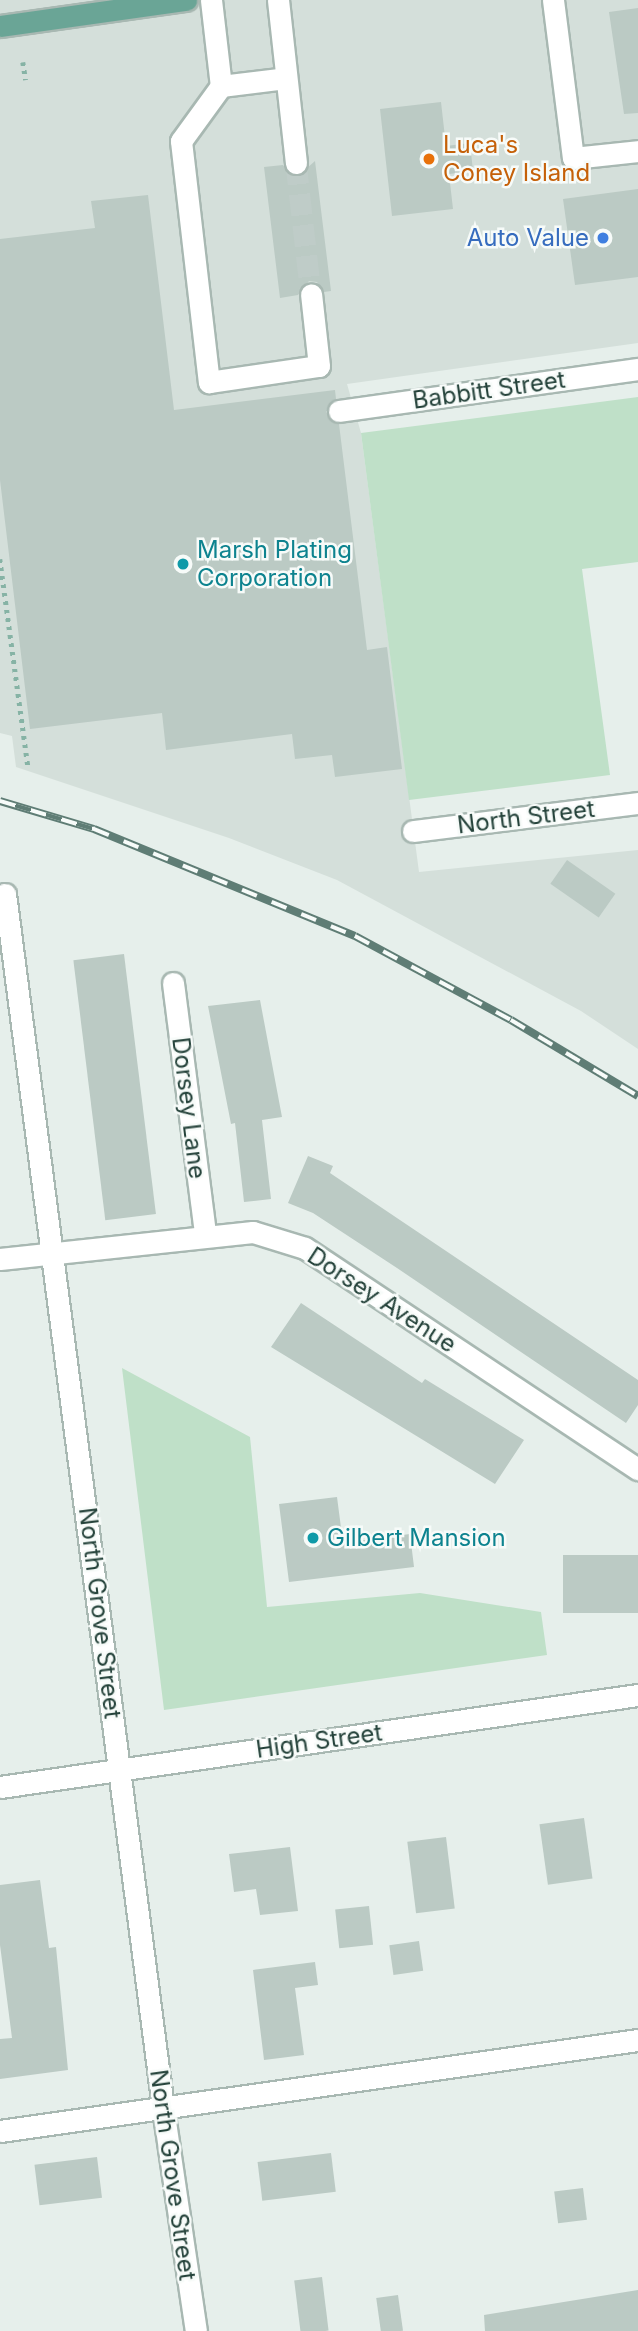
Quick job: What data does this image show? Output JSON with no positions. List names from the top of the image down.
{
  "streets": {
    "street": [
      "Babbitt Street",
      "North Street",
      "Dorsey Lane",
      "Dorsey Avenue",
      "North Grove Street",
      "High Street"
    ]
  },
  "crossings": [
    ["Dorsey Lane", "Dorsey Avenue"],
    ["Dorsey Avenue", "North Grove Street"],
    ["North Grove Street", "High Street"]
  ],
  "places": [
    "Luca's Coney Island",
    "Auto Value",
    "Marsh Plating Corporation",
    "Gilbert Mansion"
  ]
}
